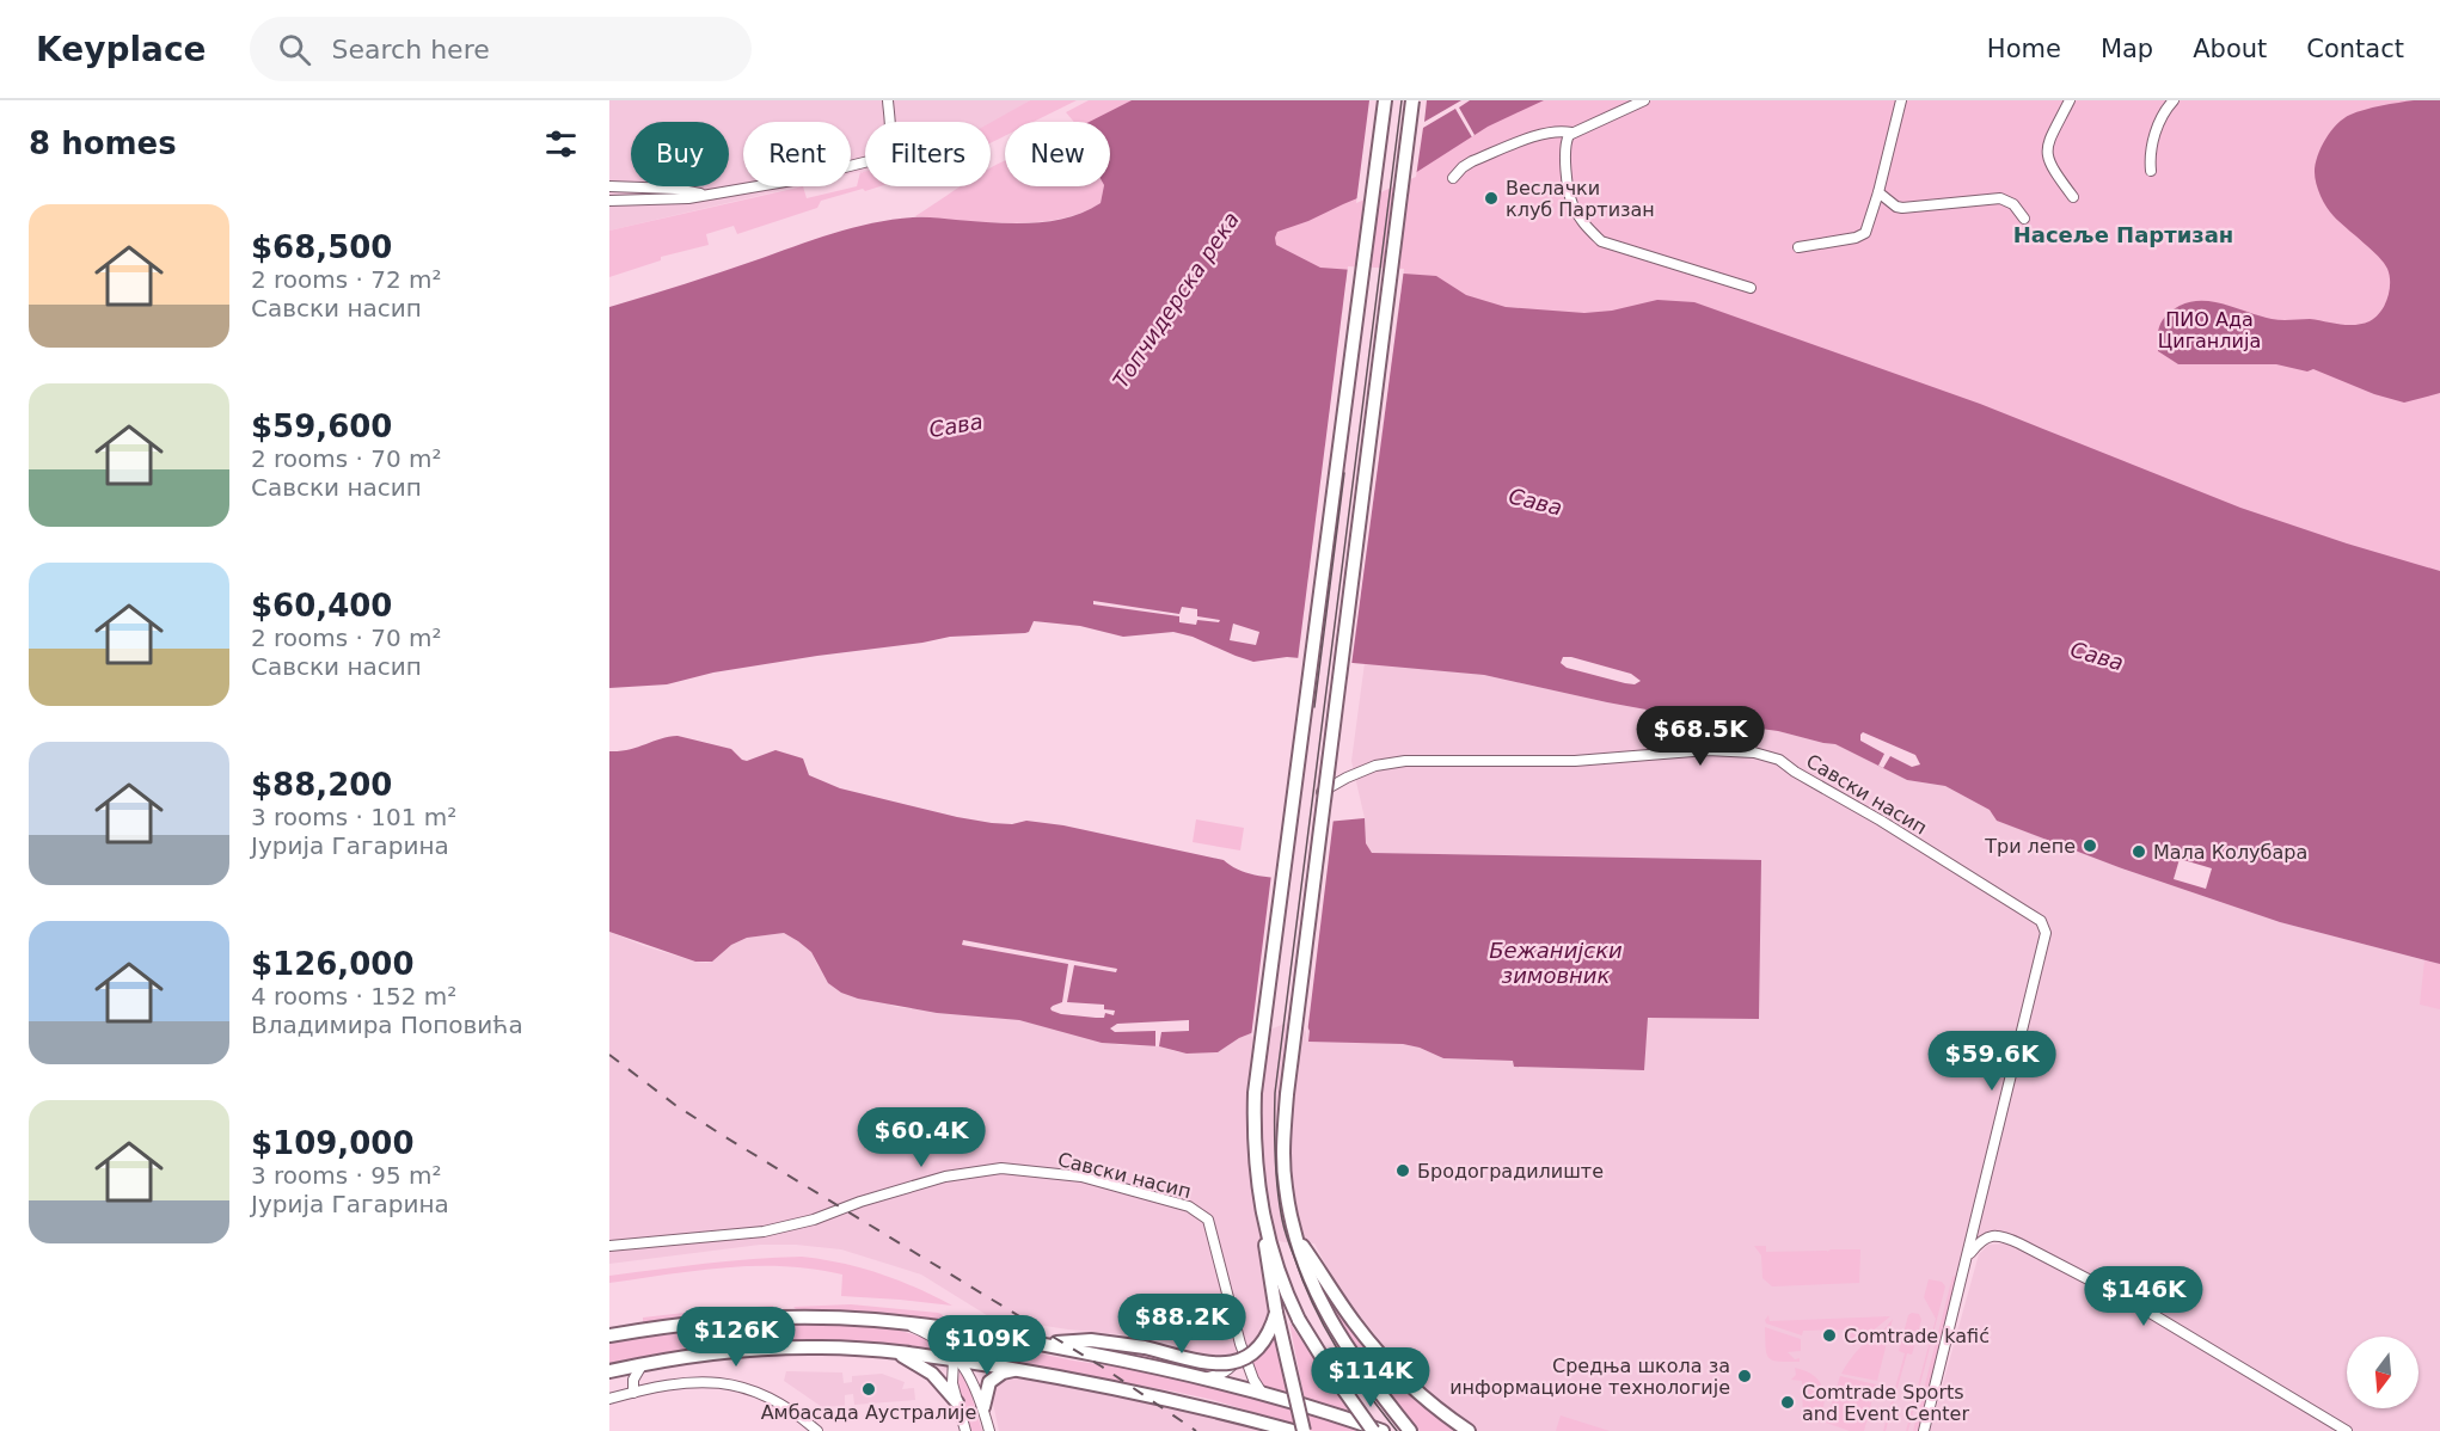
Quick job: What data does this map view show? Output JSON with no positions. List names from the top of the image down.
{
  "streets": {
    "street": ["Савски насип"]
  },
  "districts": ["Насеље Партизан"],
  "water": ["Топчидерска река", "Сава", "Бежанијски зимовник"],
  "parks": ["ПИО Ада Циганлија"],
  "places": [
    "Веслачки клуб Партизан",
    "Три лепе",
    "Мала Колубара",
    "Бродоградилиште",
    "Comtrade kafić",
    "Средња школа за информационе технологије",
    "Амбасада Аустралије",
    "Comtrade Sports and Event Center"
  ],
  "north": "bottom",
  "page": {
    "header": "Keyplace",
    "search": "Search here",
    "nav": [
      "Home",
      "Map",
      "About",
      "Contact"
    ],
    "heading": "8 homes",
    "chip": [
      "Buy",
      "Rent",
      "Filters",
      "New"
    ],
    "list": [
      {
        "name": "$68,500",
        "note": "2 rooms · 72 m² · Савски насип"
      },
      {
        "name": "$59,600",
        "note": "2 rooms · 70 m² · Савски насип"
      },
      {
        "name": "$60,400",
        "note": "2 rooms · 70 m² · Савски насип"
      },
      {
        "name": "$88,200",
        "note": "3 rooms · 101 m² · Јурија Гагарина"
      },
      {
        "name": "$126,000",
        "note": "4 rooms · 152 m² · Владимира Поповића"
      },
      {
        "name": "$109,000",
        "note": "3 rooms · 95 m² · Јурија Гагарина"
      }
    ],
    "price": [
      "$68.5K",
      "$59.6K",
      "$60.4K",
      "$146K",
      "$88.2K",
      "$126K",
      "$109K",
      "$114K"
    ]
  }
}
